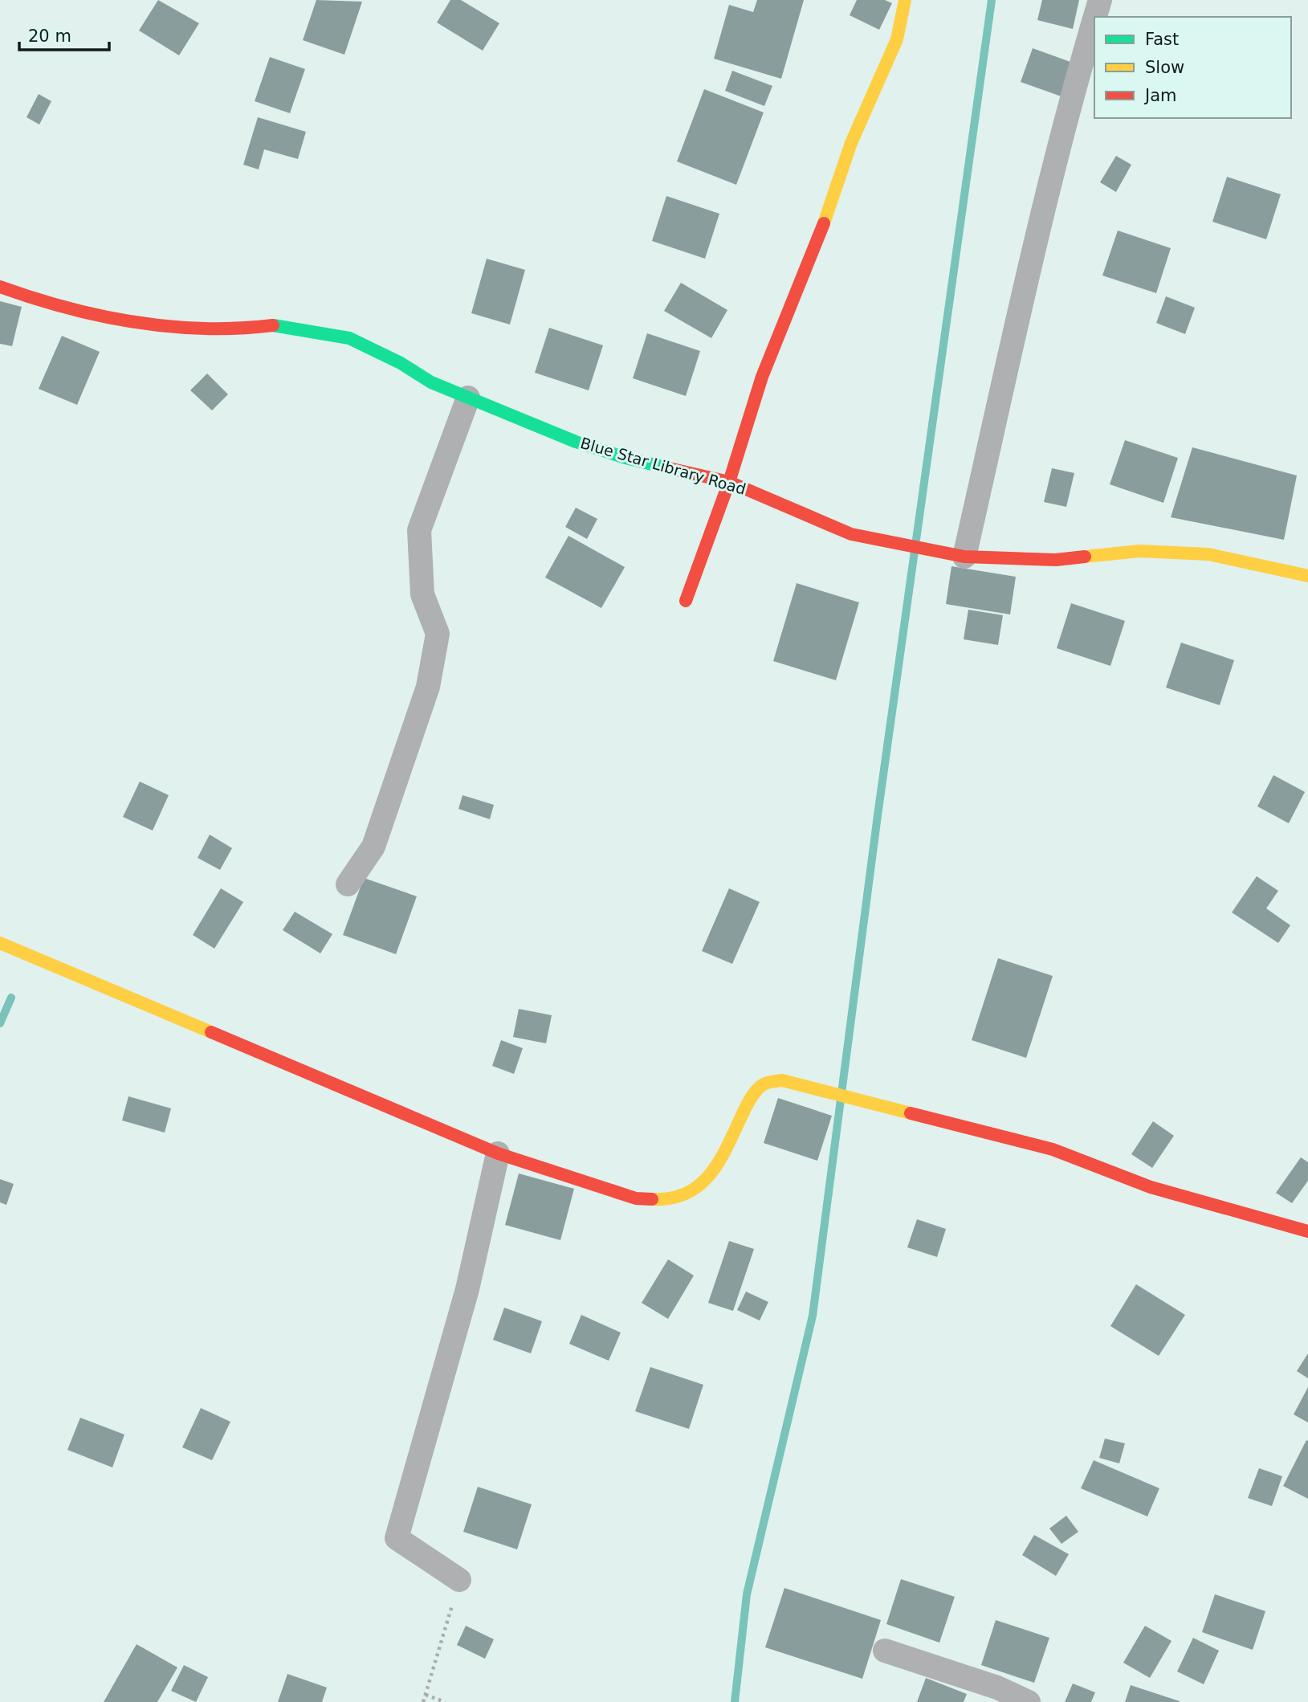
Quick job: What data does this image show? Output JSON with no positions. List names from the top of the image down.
{
  "streets": {
    "street": ["Blue Star Library Road"]
  },
  "legend": ["Fast", "Slow", "Jam"],
  "scale_bar": "20 m"
}
